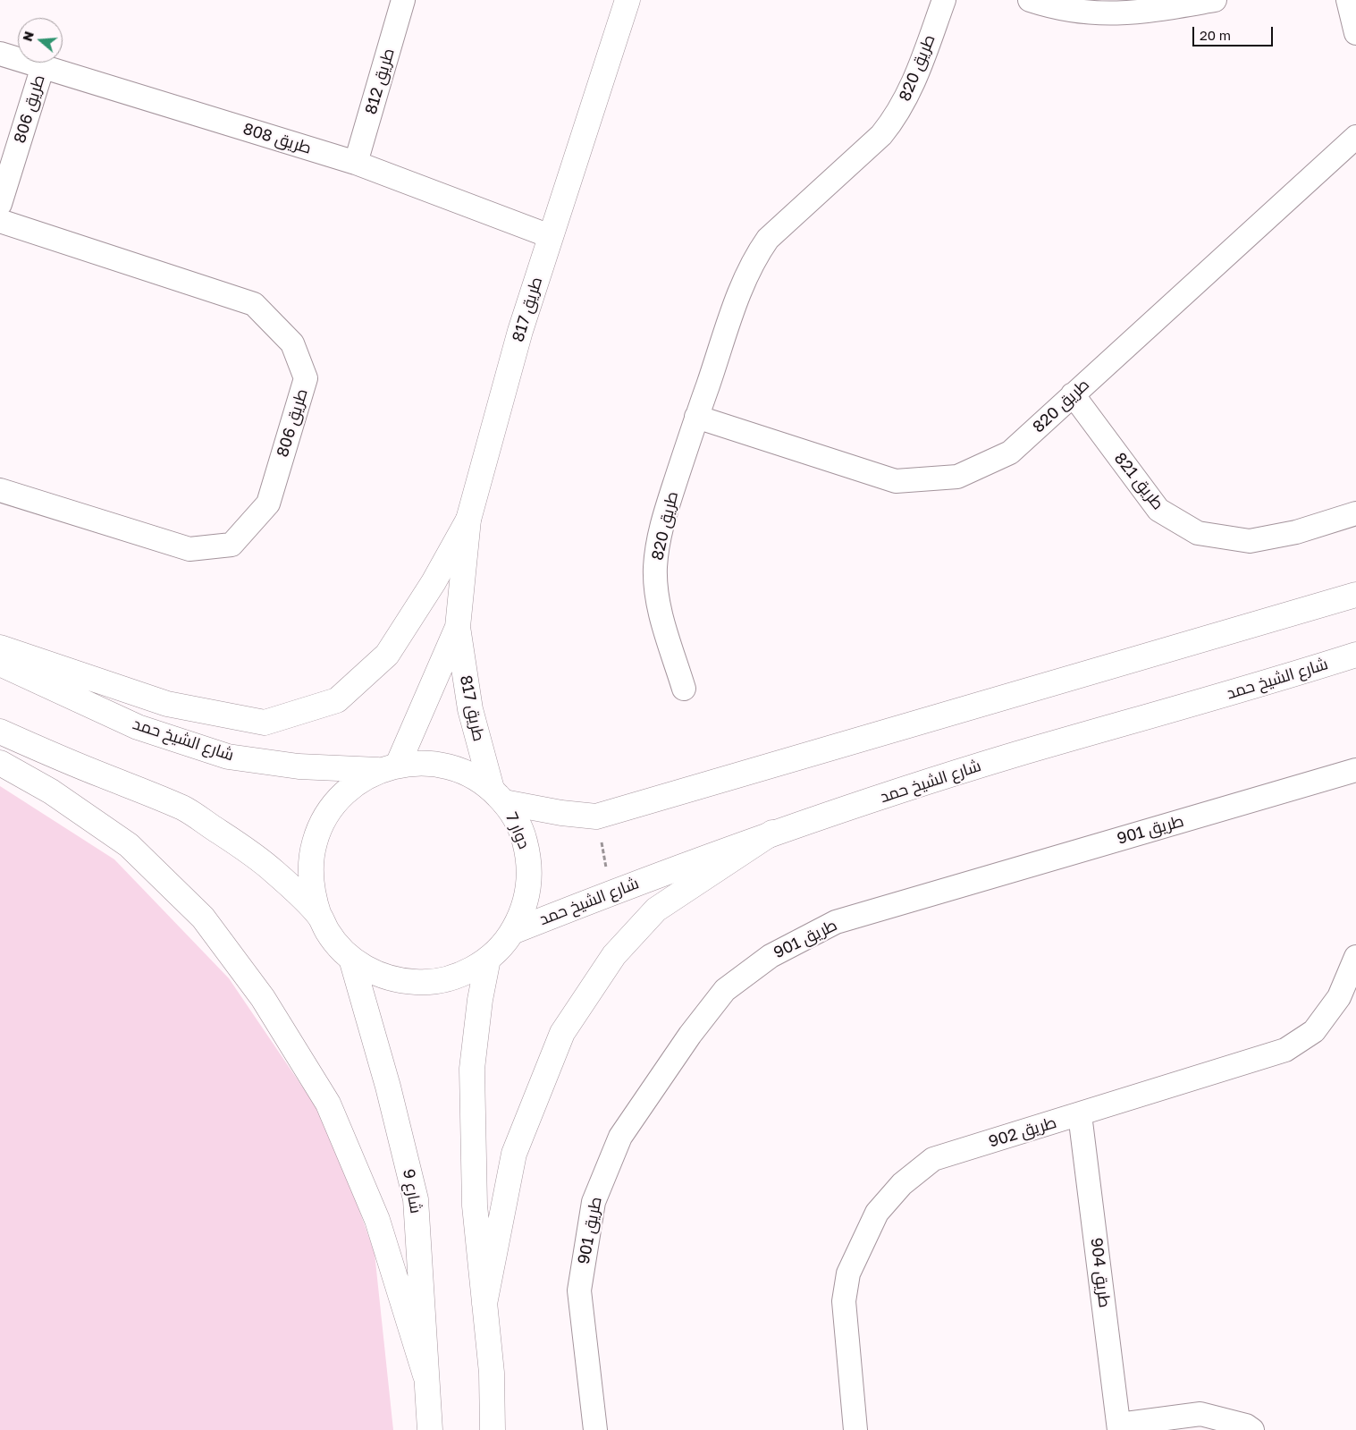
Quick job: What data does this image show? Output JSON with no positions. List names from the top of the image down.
{
  "streets": {
    "main road": [
      "طريق 817",
      "شارع الشيخ حمد",
      "دوار 7",
      "شارع 9"
    ],
    "street": [
      "طريق 820",
      "طريق 812",
      "طريق 806",
      "طريق 808",
      "طريق 821",
      "طريق 901",
      "طريق 902",
      "طريق 904"
    ]
  },
  "crossings": [
    ["طريق 820", "طريق 821"],
    ["طريق 812", "طريق 808"],
    ["طريق 806", "طريق 808"],
    ["طريق 808", "طريق 817"],
    ["طريق 817", "شارع الشيخ حمد"],
    ["طريق 817", "دوار 7"],
    ["شارع الشيخ حمد", "دوار 7"],
    ["دوار 7", "شارع 9"],
    ["طريق 902", "طريق 904"]
  ],
  "scale_bar": "20 m",
  "north": "left"
}
